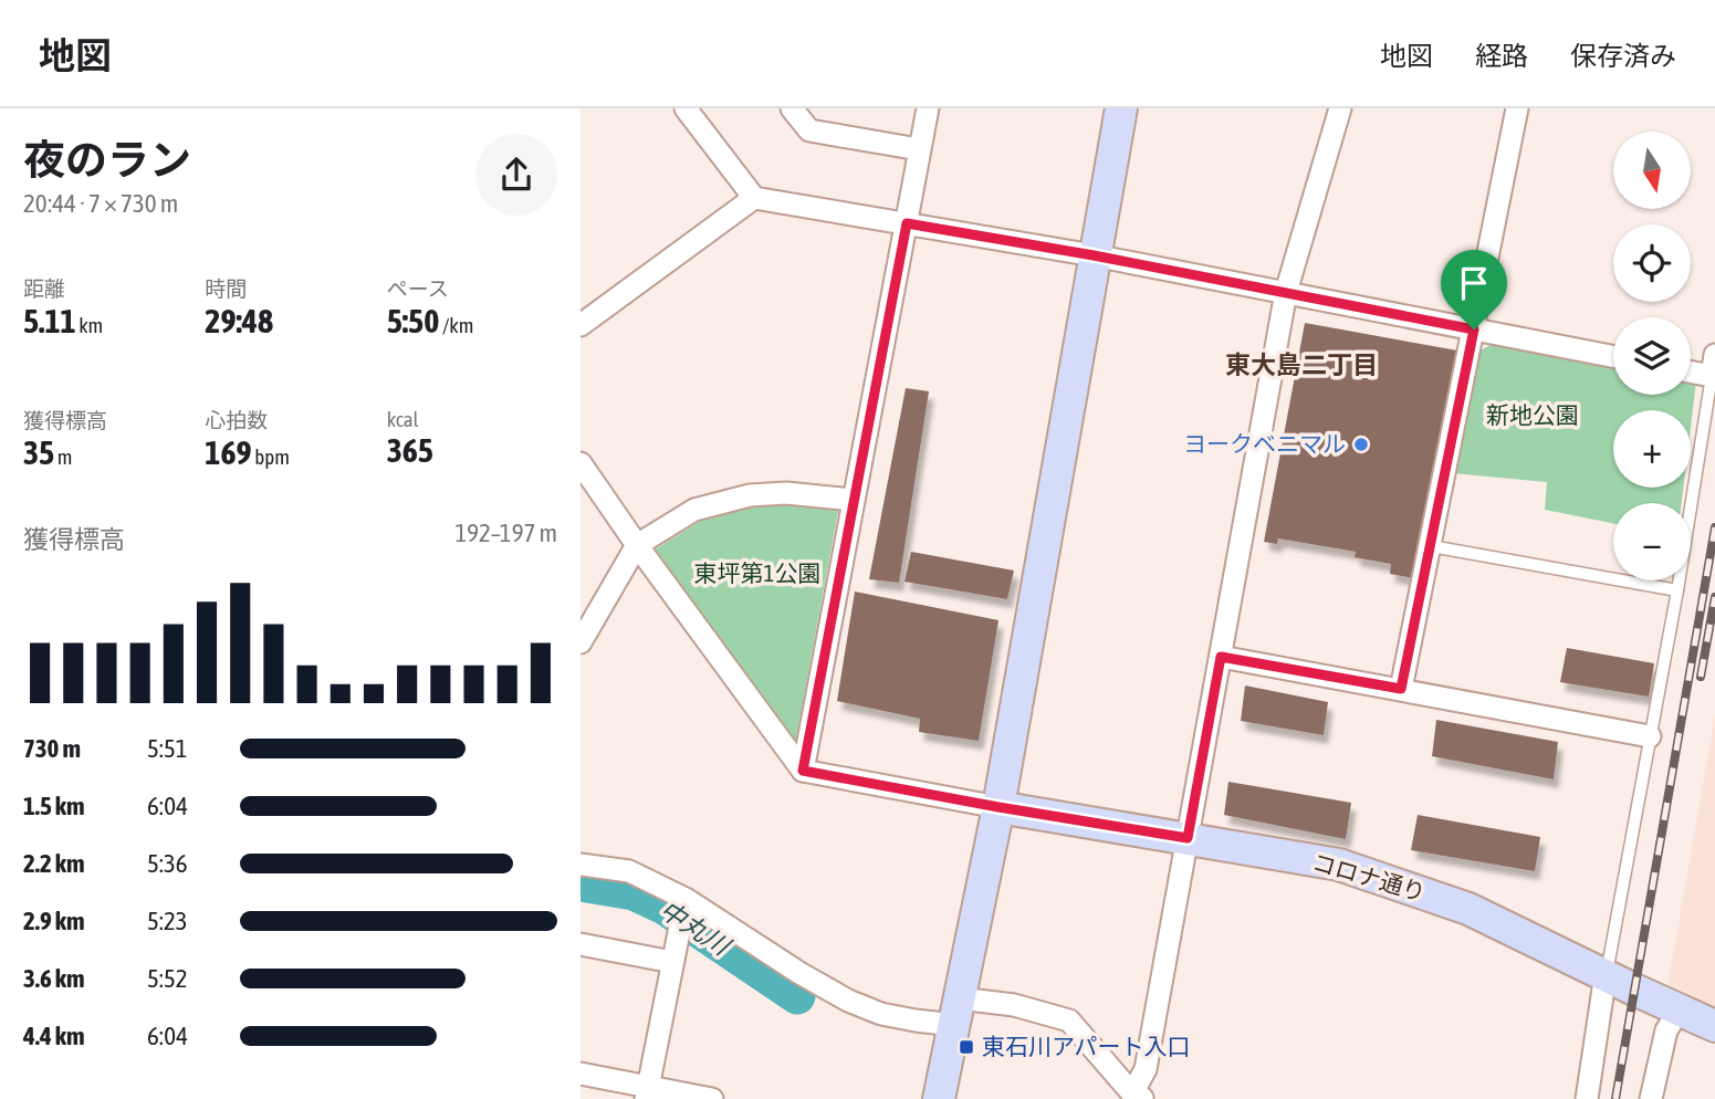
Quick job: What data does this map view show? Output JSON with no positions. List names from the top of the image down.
{
  "streets": {
    "street": ["コロナ通り"]
  },
  "districts": ["東大島二丁目"],
  "water": ["中丸川"],
  "parks": ["新地公園", "東坪第1公園"],
  "places": {
    "other": ["ヨークベニマル"],
    "transit": ["東石川アパート入口"]
  },
  "north": "bottom",
  "page": {
    "header": "地図",
    "nav": ["地図", "経路", "保存済み"],
    "heading": ["夜のラン", "20:44 · 7 × 730 m"],
    "map_buttons": ["+", "−"],
    "stats": [
      ["距離", "5.11 km"],
      ["時間", "29:48"],
      ["ペース", "5:50 /km"],
      ["獲得標高", "35 m"],
      ["心拍数", "169 bpm"],
      ["kcal", "365"]
    ],
    "chart": ["獲得標高", "192–197 m"],
    "list": [
      {
        "name": "730 m",
        "note": "5:51"
      },
      {
        "name": "1.5 km",
        "note": "6:04"
      },
      {
        "name": "2.2 km",
        "note": "5:36"
      },
      {
        "name": "2.9 km",
        "note": "5:23"
      },
      {
        "name": "3.6 km",
        "note": "5:52"
      },
      {
        "name": "4.4 km",
        "note": "6:04"
      }
    ]
  }
}
